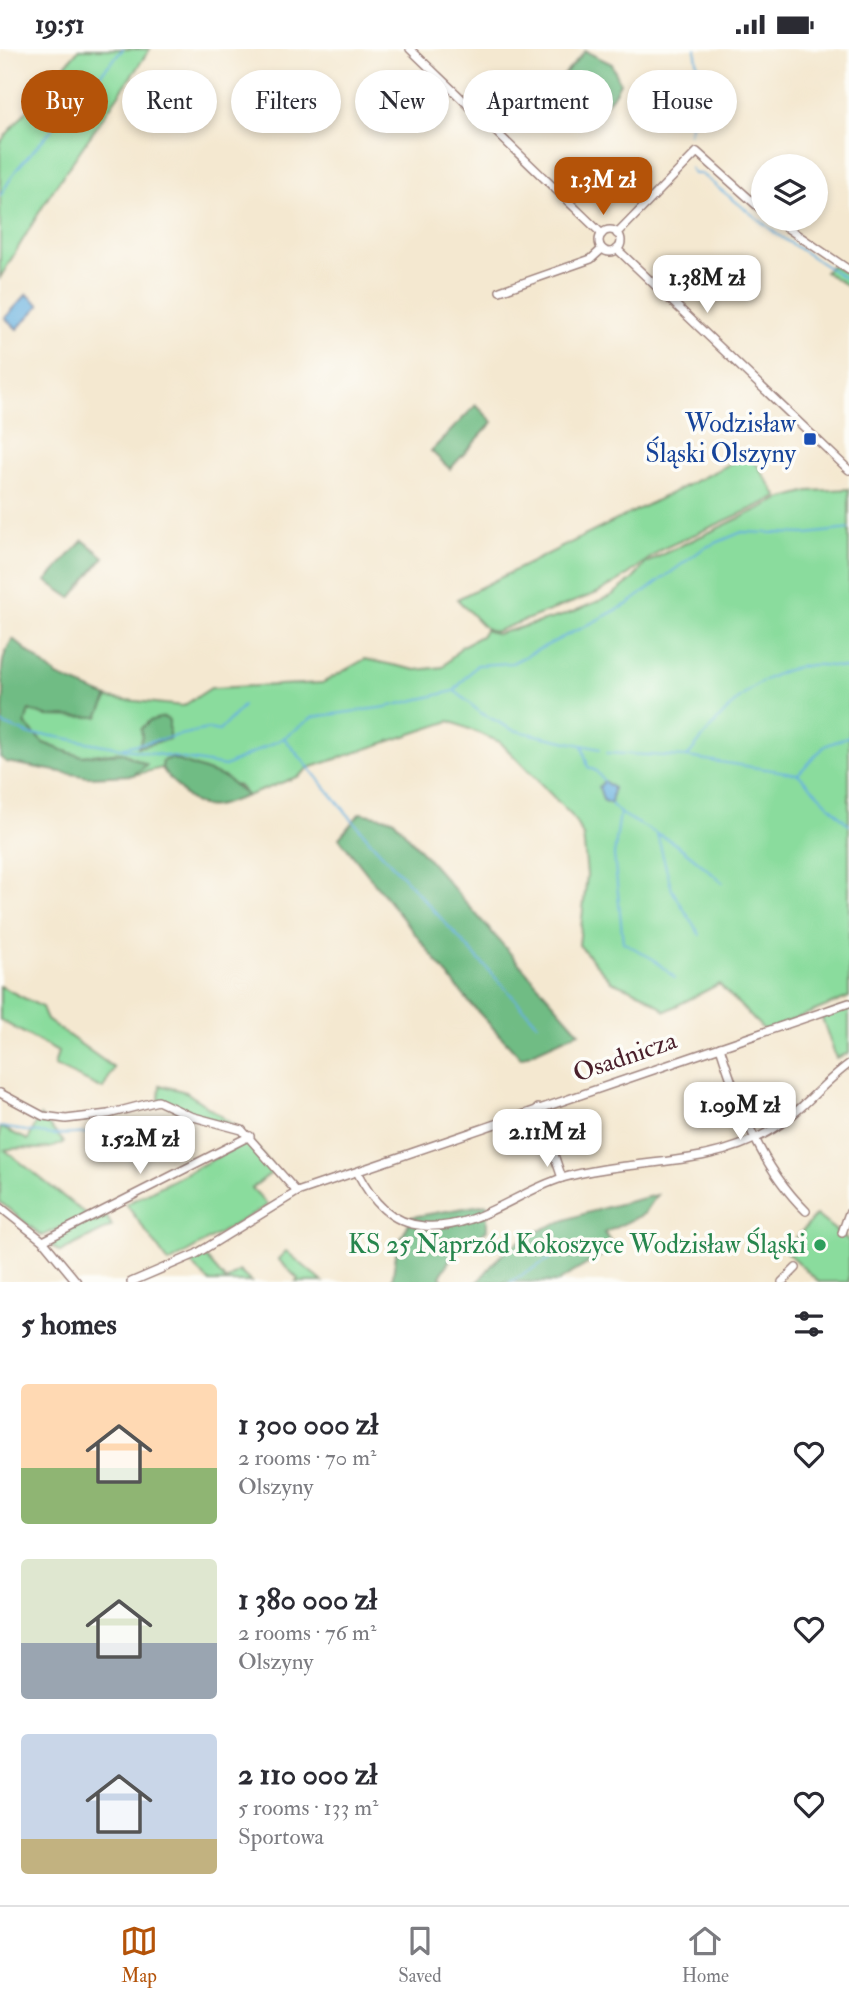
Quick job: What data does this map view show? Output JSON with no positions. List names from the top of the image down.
{
  "streets": {
    "street": ["Osadnicza"]
  },
  "places": {
    "transit": ["Wodzisław Śląski Olszyny"],
    "other": ["KS 25 Naprzód Kokoszyce Wodzisław Śląski"]
  },
  "page": {
    "status": "19:51",
    "chip": [
      "Buy",
      "Rent",
      "Filters",
      "New",
      "Apartment",
      "House"
    ],
    "price": [
      "1.3M zł",
      "1.38M zł",
      "1.09M zł",
      "2.11M zł",
      "1.52M zł"
    ],
    "heading": "5 homes",
    "list": [
      {
        "name": "1 300 000 zł",
        "note": "2 rooms · 70 m² · Olszyny"
      },
      {
        "name": "1 380 000 zł",
        "note": "2 rooms · 76 m² · Olszyny"
      },
      {
        "name": "2 110 000 zł",
        "note": "5 rooms · 133 m² · Sportowa"
      }
    ],
    "tabs": ["Map", "Saved", "Home"]
  }
}
